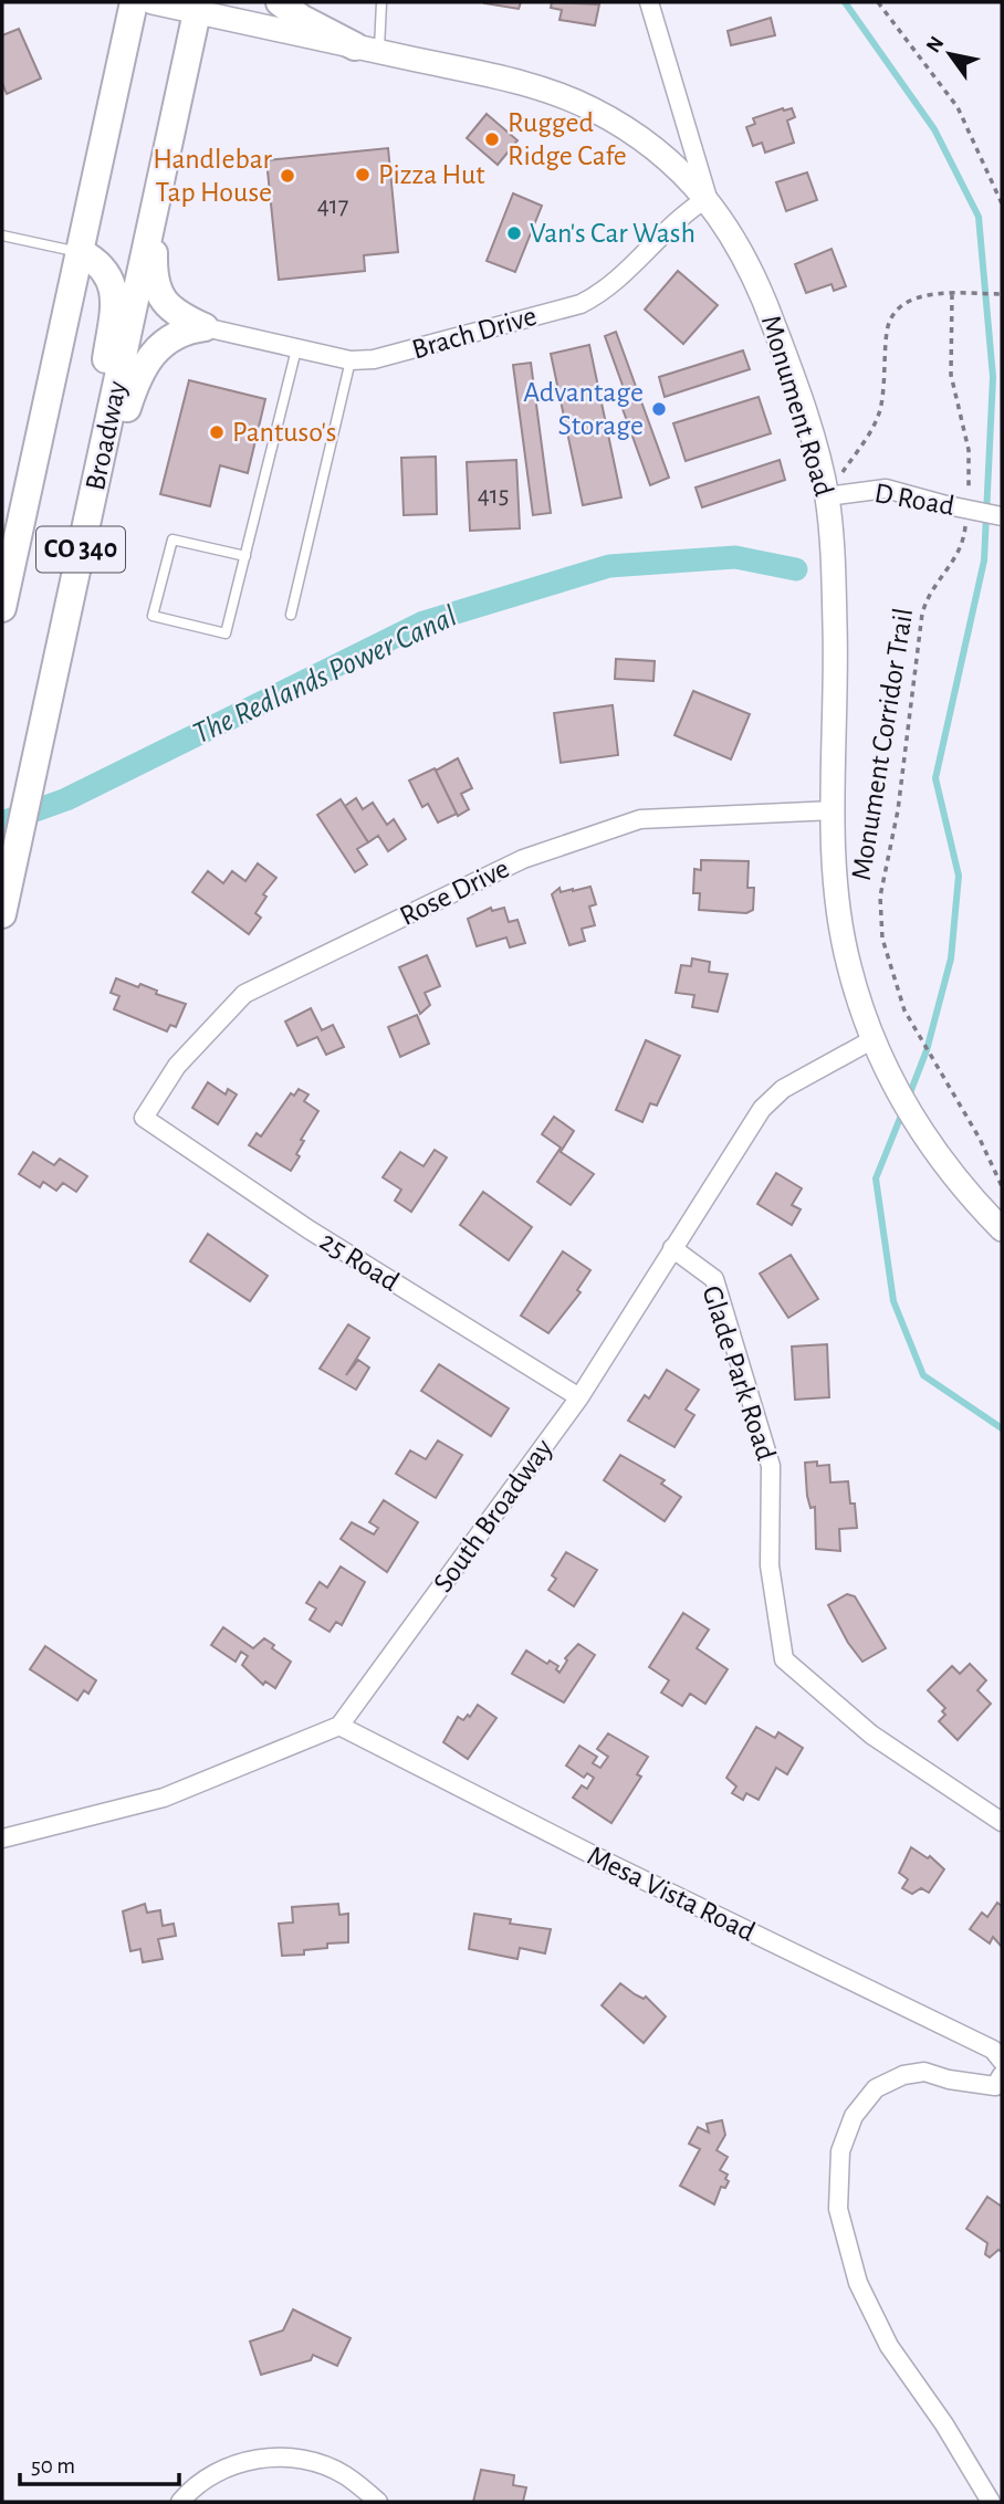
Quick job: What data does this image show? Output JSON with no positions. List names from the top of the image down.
{
  "streets": {
    "main road": ["Monument Road", "Broadway", "CO 340"],
    "street": [
      "Brach Drive",
      "D Road",
      "Rose Drive",
      "25 Road",
      "Glade Park Road",
      "South Broadway",
      "Mesa Vista Road"
    ],
    "path": ["Monument Corridor Trail"]
  },
  "crossings": [
    ["Brach Drive", "Monument Road"],
    ["Monument Road", "Broadway"],
    ["Monument Road", "D Road"],
    ["Monument Road", "Rose Drive"],
    ["Monument Road", "South Broadway"],
    ["Rose Drive", "25 Road"],
    ["25 Road", "South Broadway"],
    ["Glade Park Road", "South Broadway"],
    ["South Broadway", "Mesa Vista Road"]
  ],
  "water": ["The Redlands Power Canal"],
  "places": [
    "Rugged Ridge Cafe",
    "Pizza Hut",
    "Handlebar Tap House",
    "Van's Car Wash",
    "Advantage Storage",
    "Pantuso's"
  ],
  "house_numbers": ["417", "415"],
  "scale_bar": "50 m",
  "north": "top left"
}
